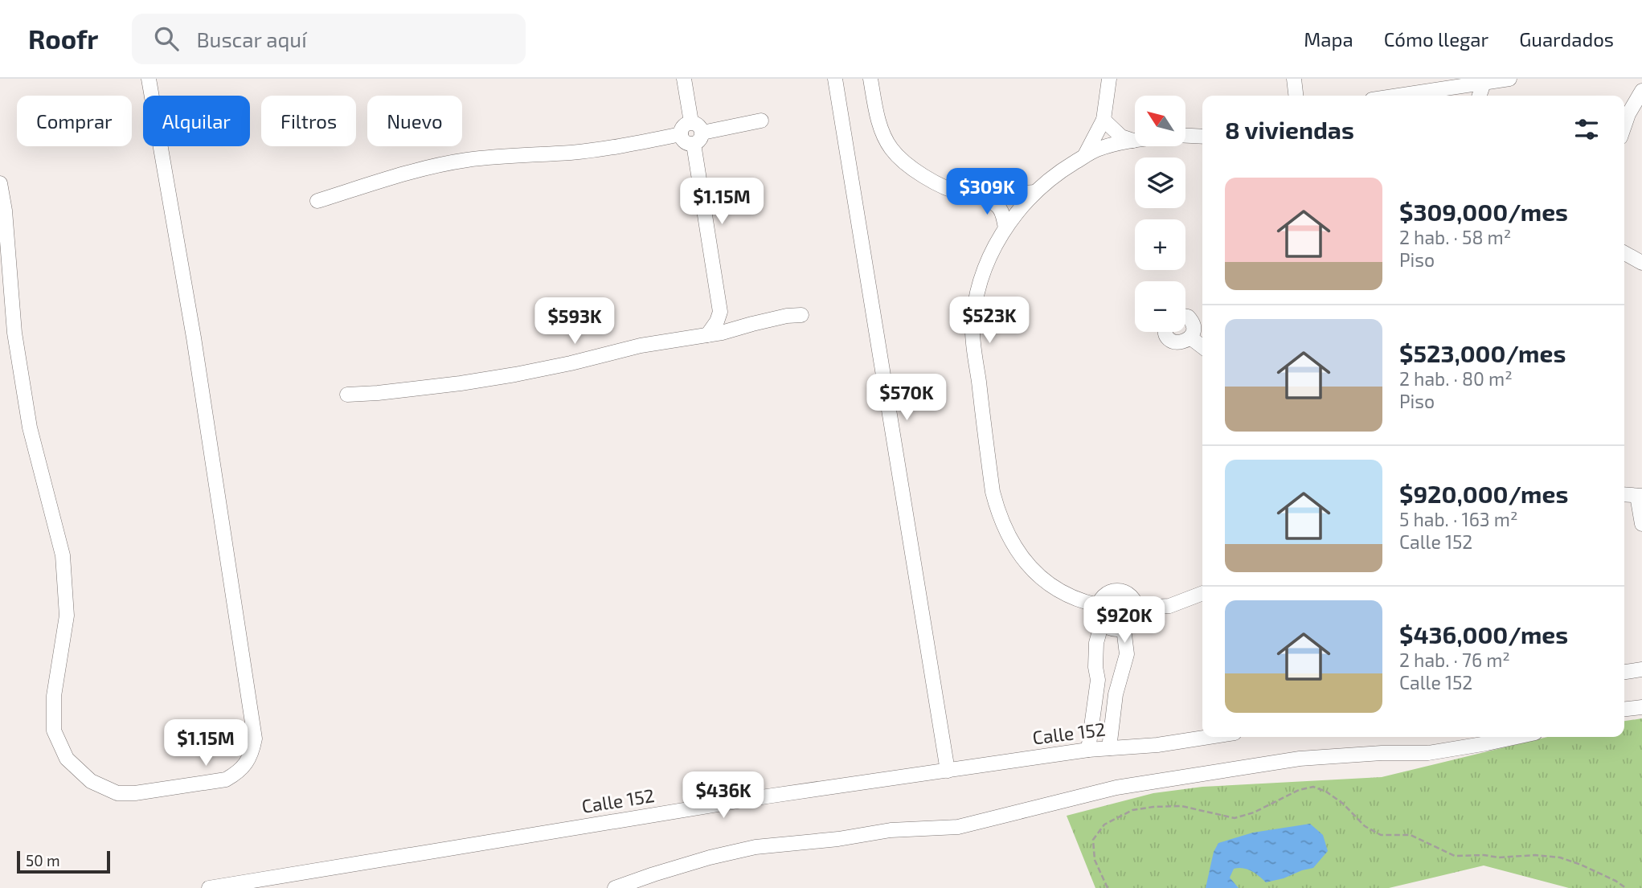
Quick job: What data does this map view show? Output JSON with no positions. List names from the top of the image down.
{
  "streets": {
    "street": ["Calle 152"]
  },
  "scale_bar": "50 m",
  "north": "top left",
  "page": {
    "header": "Roofr",
    "search": "Buscar aquí",
    "nav": ["Mapa", "Cómo llegar", "Guardados"],
    "map_buttons": ["+", "−"],
    "chip": [
      "Comprar",
      "Alquilar",
      "Filtros",
      "Nuevo"
    ],
    "heading": "8 viviendas",
    "list": [
      {
        "name": "$309,000/mes",
        "note": "2 hab. · 58 m² · Piso"
      },
      {
        "name": "$523,000/mes",
        "note": "2 hab. · 80 m² · Piso"
      },
      {
        "name": "$920,000/mes",
        "note": "5 hab. · 163 m² · Calle 152"
      },
      {
        "name": "$436,000/mes",
        "note": "2 hab. · 76 m² · Calle 152"
      }
    ],
    "price": [
      "$309K",
      "$1.15M",
      "$523K",
      "$593K",
      "$570K",
      "$920K",
      "$1.15M",
      "$436K"
    ],
    "scale": "50 m"
  }
}
